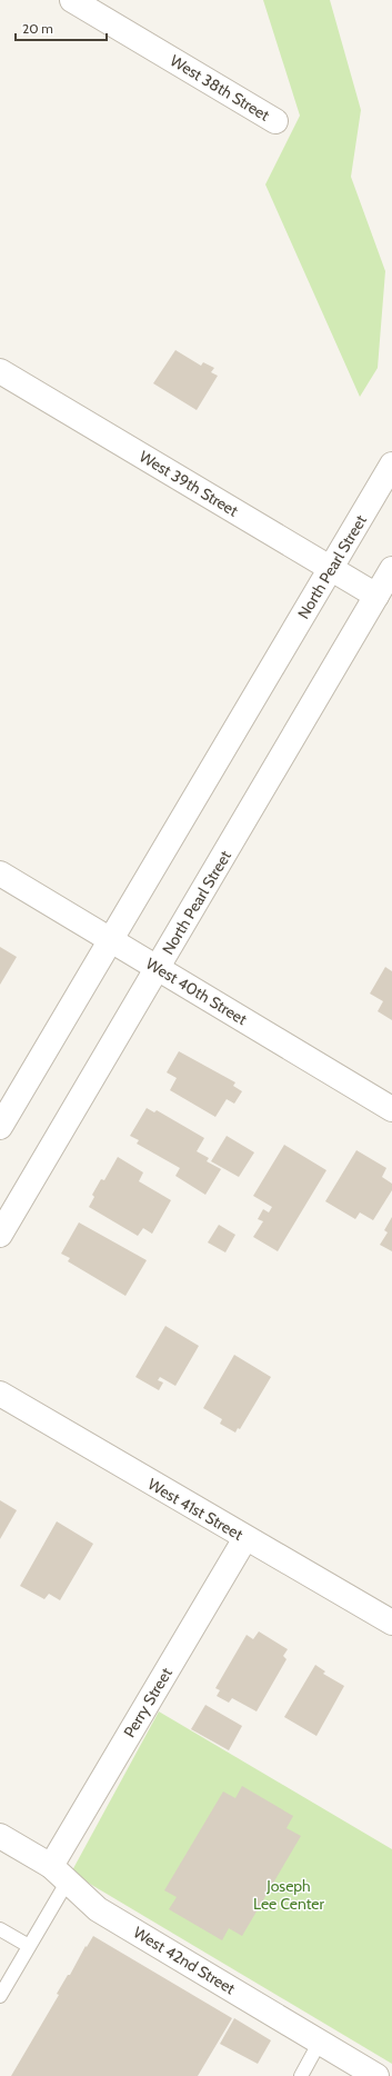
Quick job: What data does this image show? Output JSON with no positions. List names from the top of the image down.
{
  "streets": {
    "street": [
      "West 38th Street",
      "West 39th Street",
      "North Pearl Street",
      "West 40th Street",
      "West 41st Street",
      "Perry Street",
      "West 42nd Street"
    ]
  },
  "crossings": [
    ["West 39th Street", "North Pearl Street"],
    ["North Pearl Street", "West 40th Street"],
    ["West 41st Street", "Perry Street"],
    ["Perry Street", "West 42nd Street"]
  ],
  "parks": ["Joseph Lee Center"],
  "scale_bar": "20 m"
}
